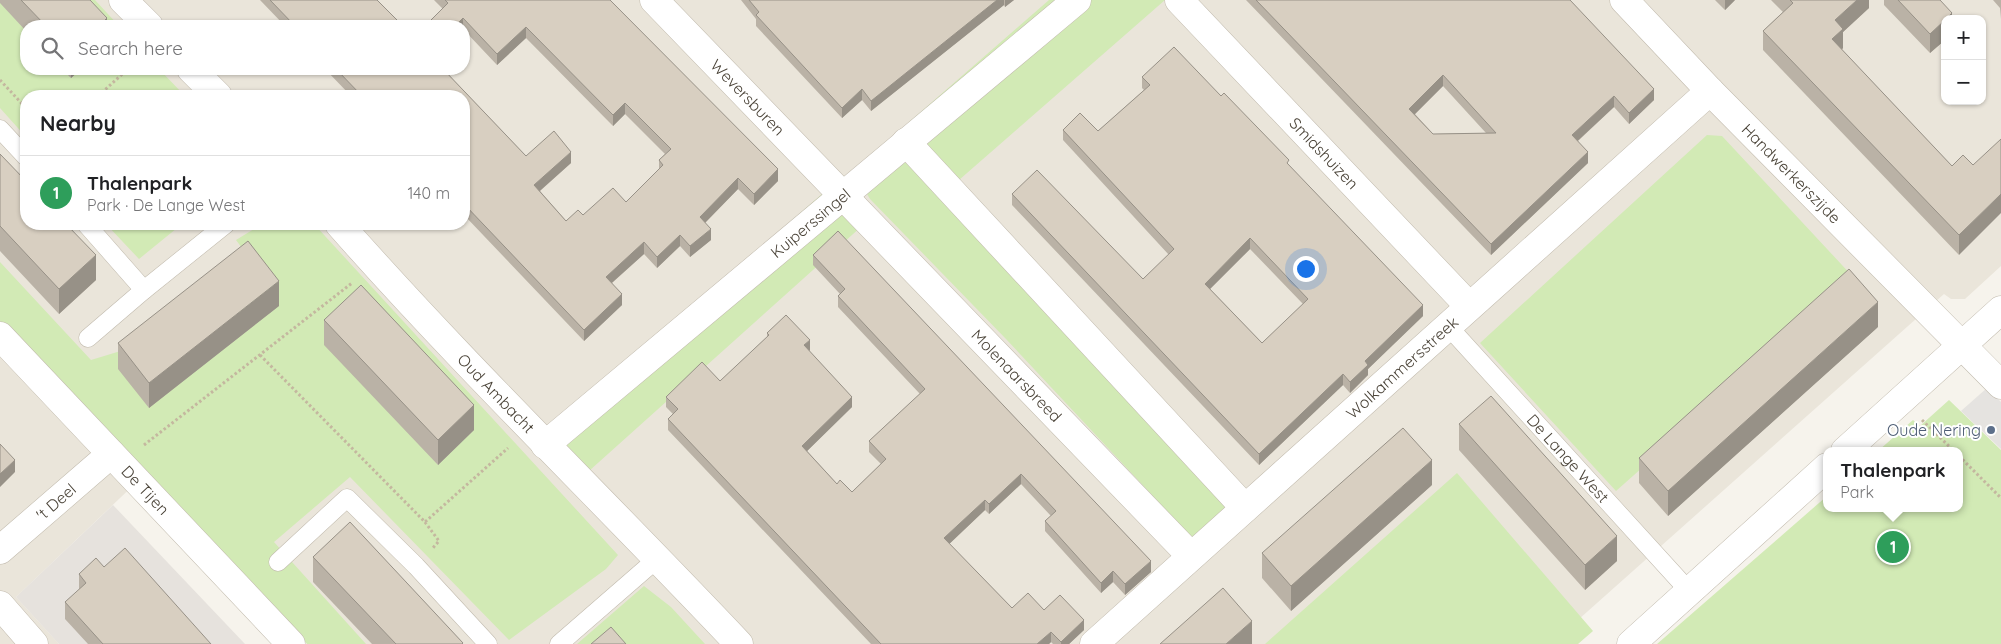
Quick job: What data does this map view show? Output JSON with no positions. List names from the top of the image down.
{
  "streets": {
    "street": [
      "Weversburen",
      "Smidshuizen",
      "Handwerkerszijde",
      "Kuiperssingel",
      "Wolkammersstreek",
      "Molenaarsbreed",
      "Oud Ambacht",
      "De Tijen",
      "'t Deel"
    ],
    "lane": ["De Lange West"]
  },
  "crossings": [
    ["Weversburen", "Kuiperssingel"],
    ["Weversburen", "Molenaarsbreed"],
    ["Smidshuizen", "Wolkammersstreek"],
    ["Handwerkerszijde", "Wolkammersstreek"],
    ["Kuiperssingel", "Molenaarsbreed"],
    ["Kuiperssingel", "Oud Ambacht"],
    ["Wolkammersstreek", "Molenaarsbreed"],
    ["Wolkammersstreek", "De Lange West"],
    ["De Tijen", "'t Deel"]
  ],
  "places": ["Oude Nering"],
  "page": {
    "map_buttons": ["+", "−"],
    "search": "Search here",
    "heading": "Nearby",
    "list": [
      {
        "mark": "1",
        "name": "Thalenpark",
        "note": "Park · De Lange West",
        "value": "140 m"
      }
    ],
    "popup": ["Thalenpark", "Park"],
    "pins": "1"
  }
}
